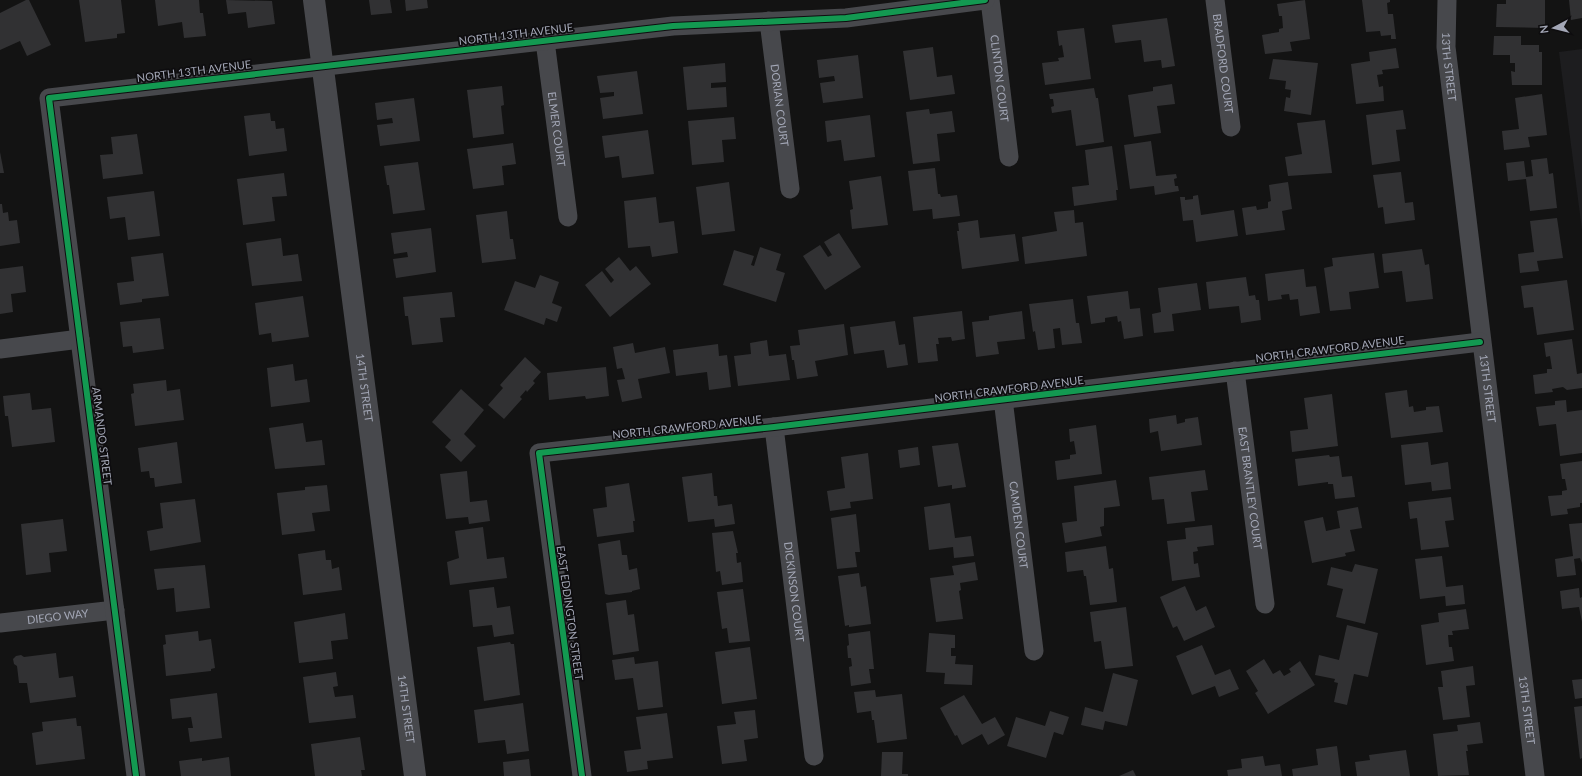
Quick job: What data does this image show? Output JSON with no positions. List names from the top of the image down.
{
  "streets": {
    "street": [
      "NORTH 13TH AVENUE",
      "BRADFORD COURT",
      "13TH STREET",
      "CLINTON COURT",
      "DORIAN COURT",
      "ELMER COURT",
      "NORTH CRAWFORD AVENUE",
      "14TH STREET",
      "ARMANDO STREET",
      "EAST BRANTLEY COURT",
      "CAMDEN COURT",
      "DICKINSON COURT",
      "EAST EDDINGTON STREET",
      "DIEGO WAY"
    ]
  },
  "crossings": [
    ["NORTH 13TH AVENUE", "DORIAN COURT"],
    ["NORTH 13TH AVENUE", "ELMER COURT"],
    ["NORTH 13TH AVENUE", "14TH STREET"],
    ["NORTH 13TH AVENUE", "ARMANDO STREET"],
    ["13TH STREET", "NORTH CRAWFORD AVENUE"],
    ["NORTH CRAWFORD AVENUE", "EAST BRANTLEY COURT"],
    ["NORTH CRAWFORD AVENUE", "CAMDEN COURT"],
    ["NORTH CRAWFORD AVENUE", "DICKINSON COURT"],
    ["NORTH CRAWFORD AVENUE", "EAST EDDINGTON STREET"],
    ["ARMANDO STREET", "DIEGO WAY"]
  ],
  "north": "left"
}
